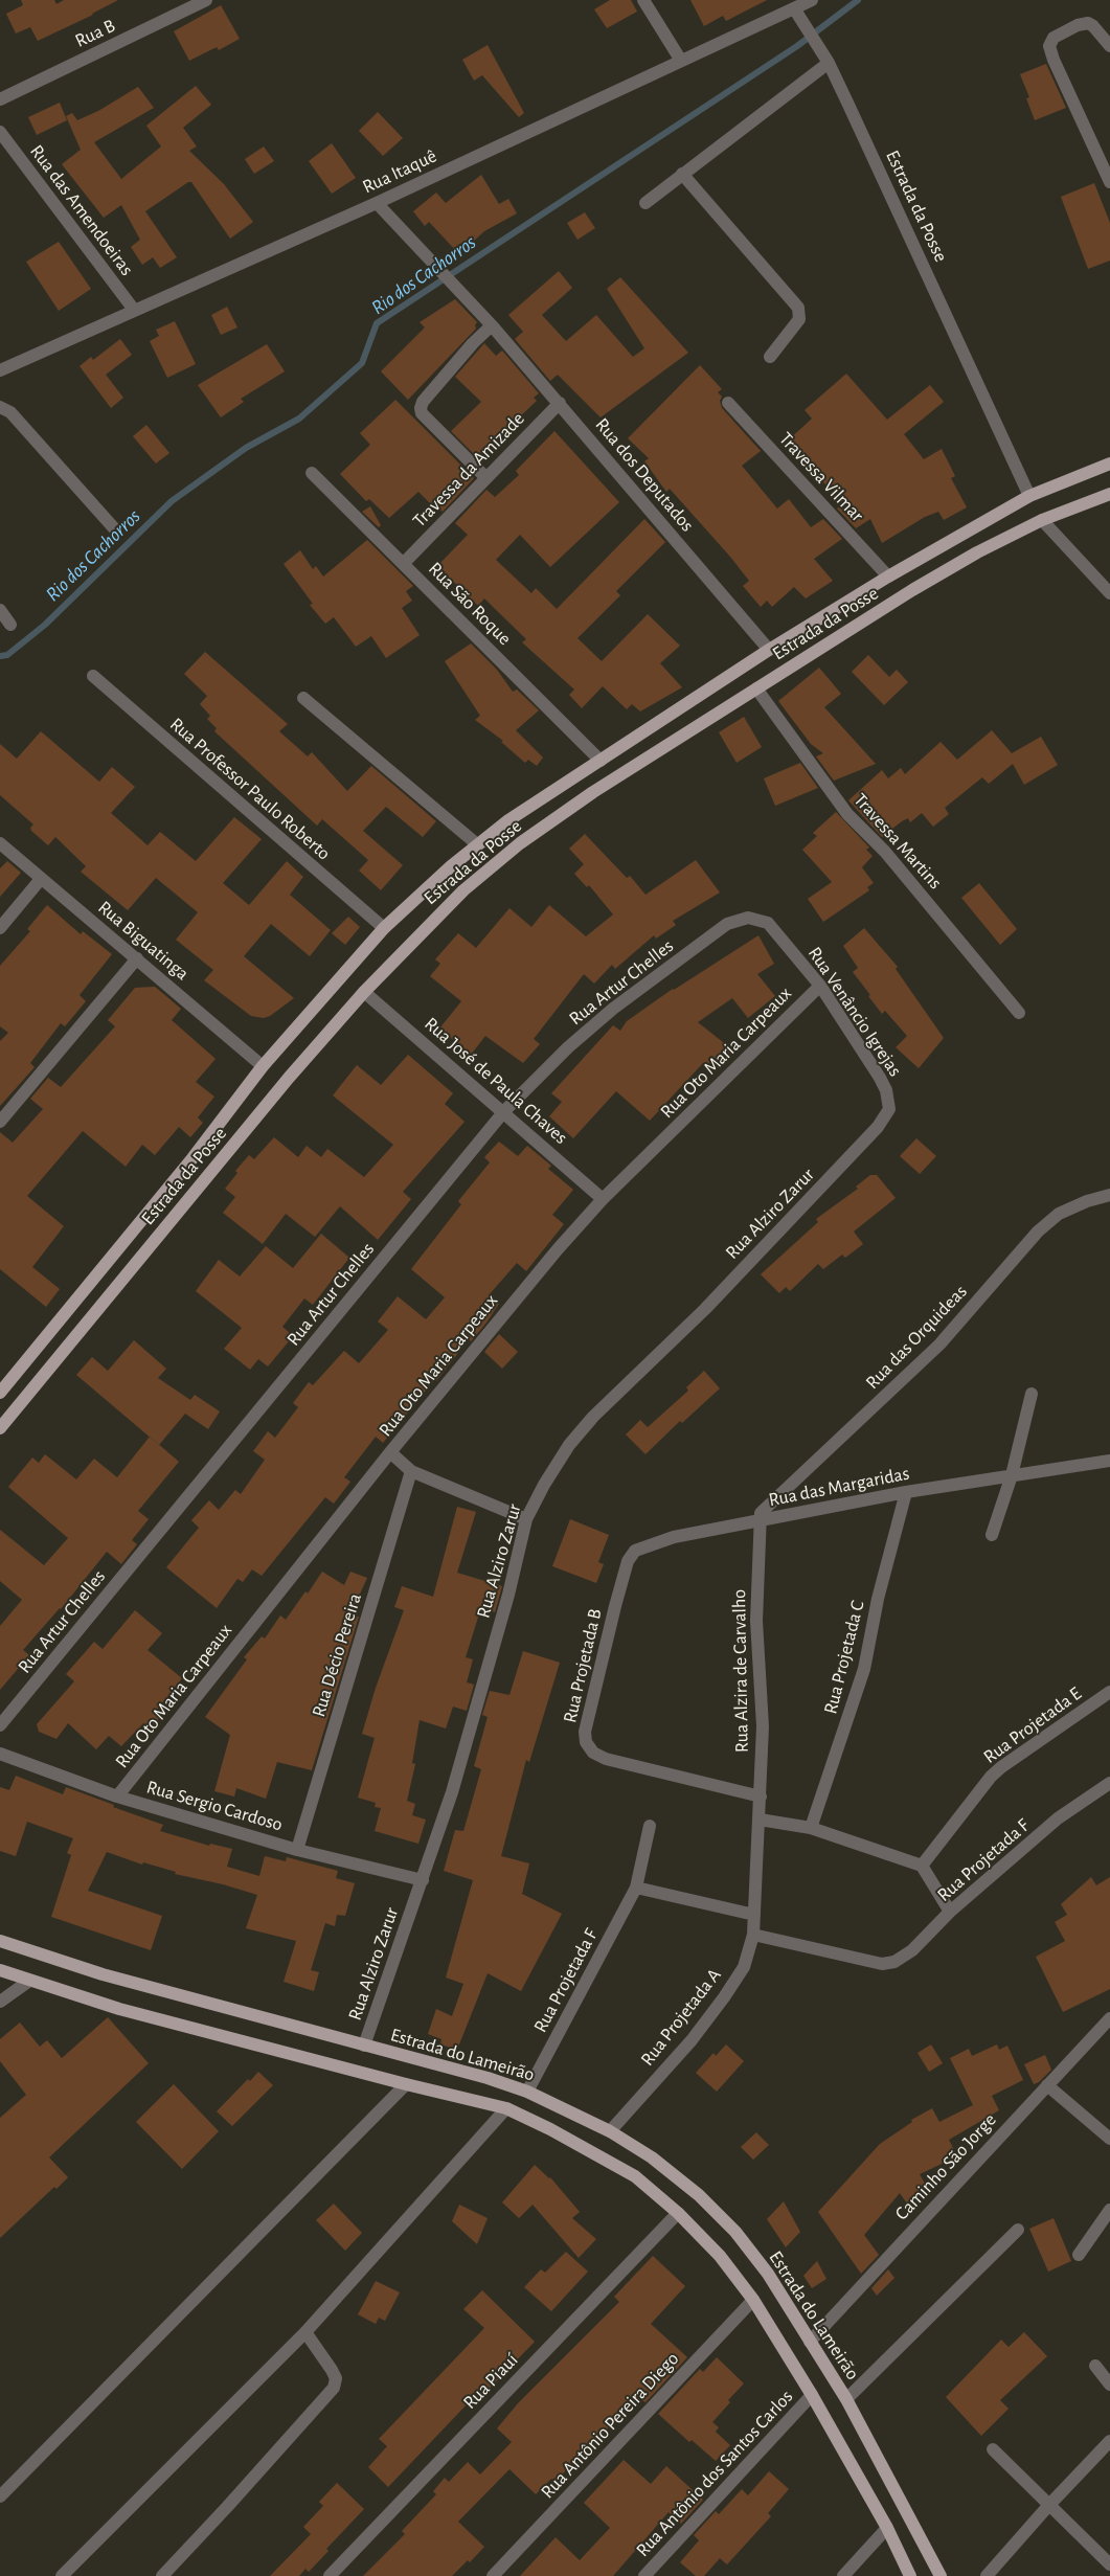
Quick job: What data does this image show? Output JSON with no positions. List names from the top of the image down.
{
  "streets": {
    "main road": ["Estrada da Posse", "Estrada do Lameirão"],
    "street": [
      "Rua B",
      "Rua Itaquê",
      "Rua das Amendoeiras",
      "Travessa da Amizade",
      "Rua dos Deputados",
      "Travessa Vilmar",
      "Rua São Roque",
      "Rua Professor Paulo Roberto",
      "Travessa Martins",
      "Rua Biguatinga",
      "Rua Artur Chelles",
      "Rua Venâncio Igrejas",
      "Rua Oto Maria Carpeaux",
      "Rua José de Paula Chaves",
      "Rua Alziro Zarur",
      "Rua das Orquideas",
      "Rua das Margaridas",
      "Rua Décio Pereira",
      "Rua Projetada C",
      "Rua Projetada B",
      "Rua Alzira de Carvalho",
      "Rua Projetada E",
      "Rua Sergio Cardoso",
      "Rua Projetada F",
      "Rua Projetada A",
      "Caminho São Jorge",
      "Rua Piauí",
      "Rua Antônio Pereira Diego",
      "Rua Antônio dos Santos Carlos"
    ]
  },
  "crossings": [
    ["Rua Itaquê", "Estrada da Posse"],
    ["Rua Itaquê", "Rua das Amendoeiras"],
    ["Rua Itaquê", "Rua dos Deputados"],
    ["Estrada da Posse", "Rua dos Deputados"],
    ["Estrada da Posse", "Travessa Vilmar"],
    ["Estrada da Posse", "Rua São Roque"],
    ["Estrada da Posse", "Rua Professor Paulo Roberto"],
    ["Estrada da Posse", "Travessa Martins"],
    ["Estrada da Posse", "Rua Biguatinga"],
    ["Estrada da Posse", "Rua José de Paula Chaves"],
    ["Travessa da Amizade", "Rua dos Deputados"],
    ["Travessa da Amizade", "Rua São Roque"],
    ["Rua Artur Chelles", "Rua Venâncio Igrejas"],
    ["Rua Artur Chelles", "Rua José de Paula Chaves"],
    ["Rua Venâncio Igrejas", "Rua Oto Maria Carpeaux"],
    ["Rua Venâncio Igrejas", "Rua Alziro Zarur"],
    ["Rua Oto Maria Carpeaux", "Rua José de Paula Chaves"],
    ["Rua Oto Maria Carpeaux", "Rua Sergio Cardoso"],
    ["Rua Alziro Zarur", "Rua Sergio Cardoso"],
    ["Rua Alziro Zarur", "Estrada do Lameirão"],
    ["Rua das Orquideas", "Rua das Margaridas"],
    ["Rua das Orquideas", "Rua Alzira de Carvalho"],
    ["Rua das Margaridas", "Rua Projetada C"],
    ["Rua das Margaridas", "Rua Projetada B"],
    ["Rua das Margaridas", "Rua Alzira de Carvalho"],
    ["Rua Décio Pereira", "Rua Sergio Cardoso"],
    ["Rua Projetada B", "Rua Alzira de Carvalho"],
    ["Rua Alzira de Carvalho", "Rua Projetada A"],
    ["Rua Projetada F", "Rua Projetada A"],
    ["Rua Projetada F", "Estrada do Lameirão"],
    ["Rua Projetada A", "Estrada do Lameirão"],
    ["Estrada do Lameirão", "Caminho São Jorge"]
  ],
  "water": ["Rio dos Cachorros"]
}
